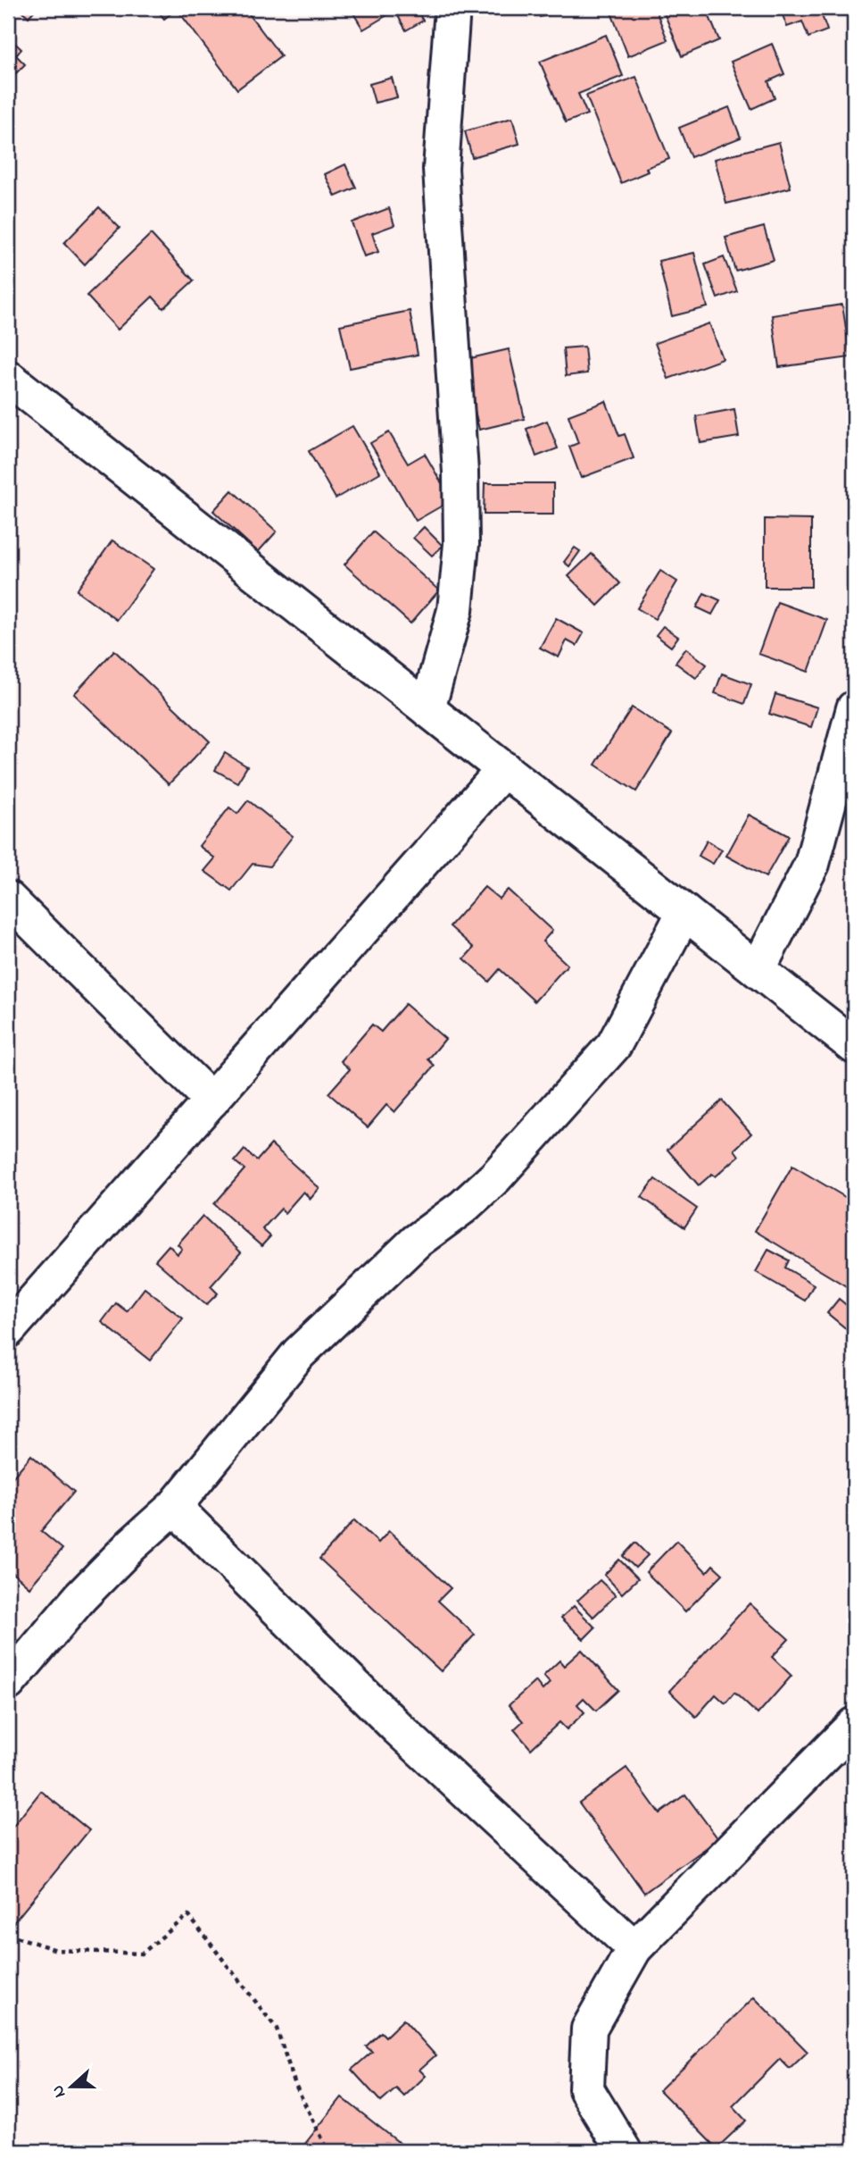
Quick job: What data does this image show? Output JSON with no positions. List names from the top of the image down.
{
  "north": "left"
}
